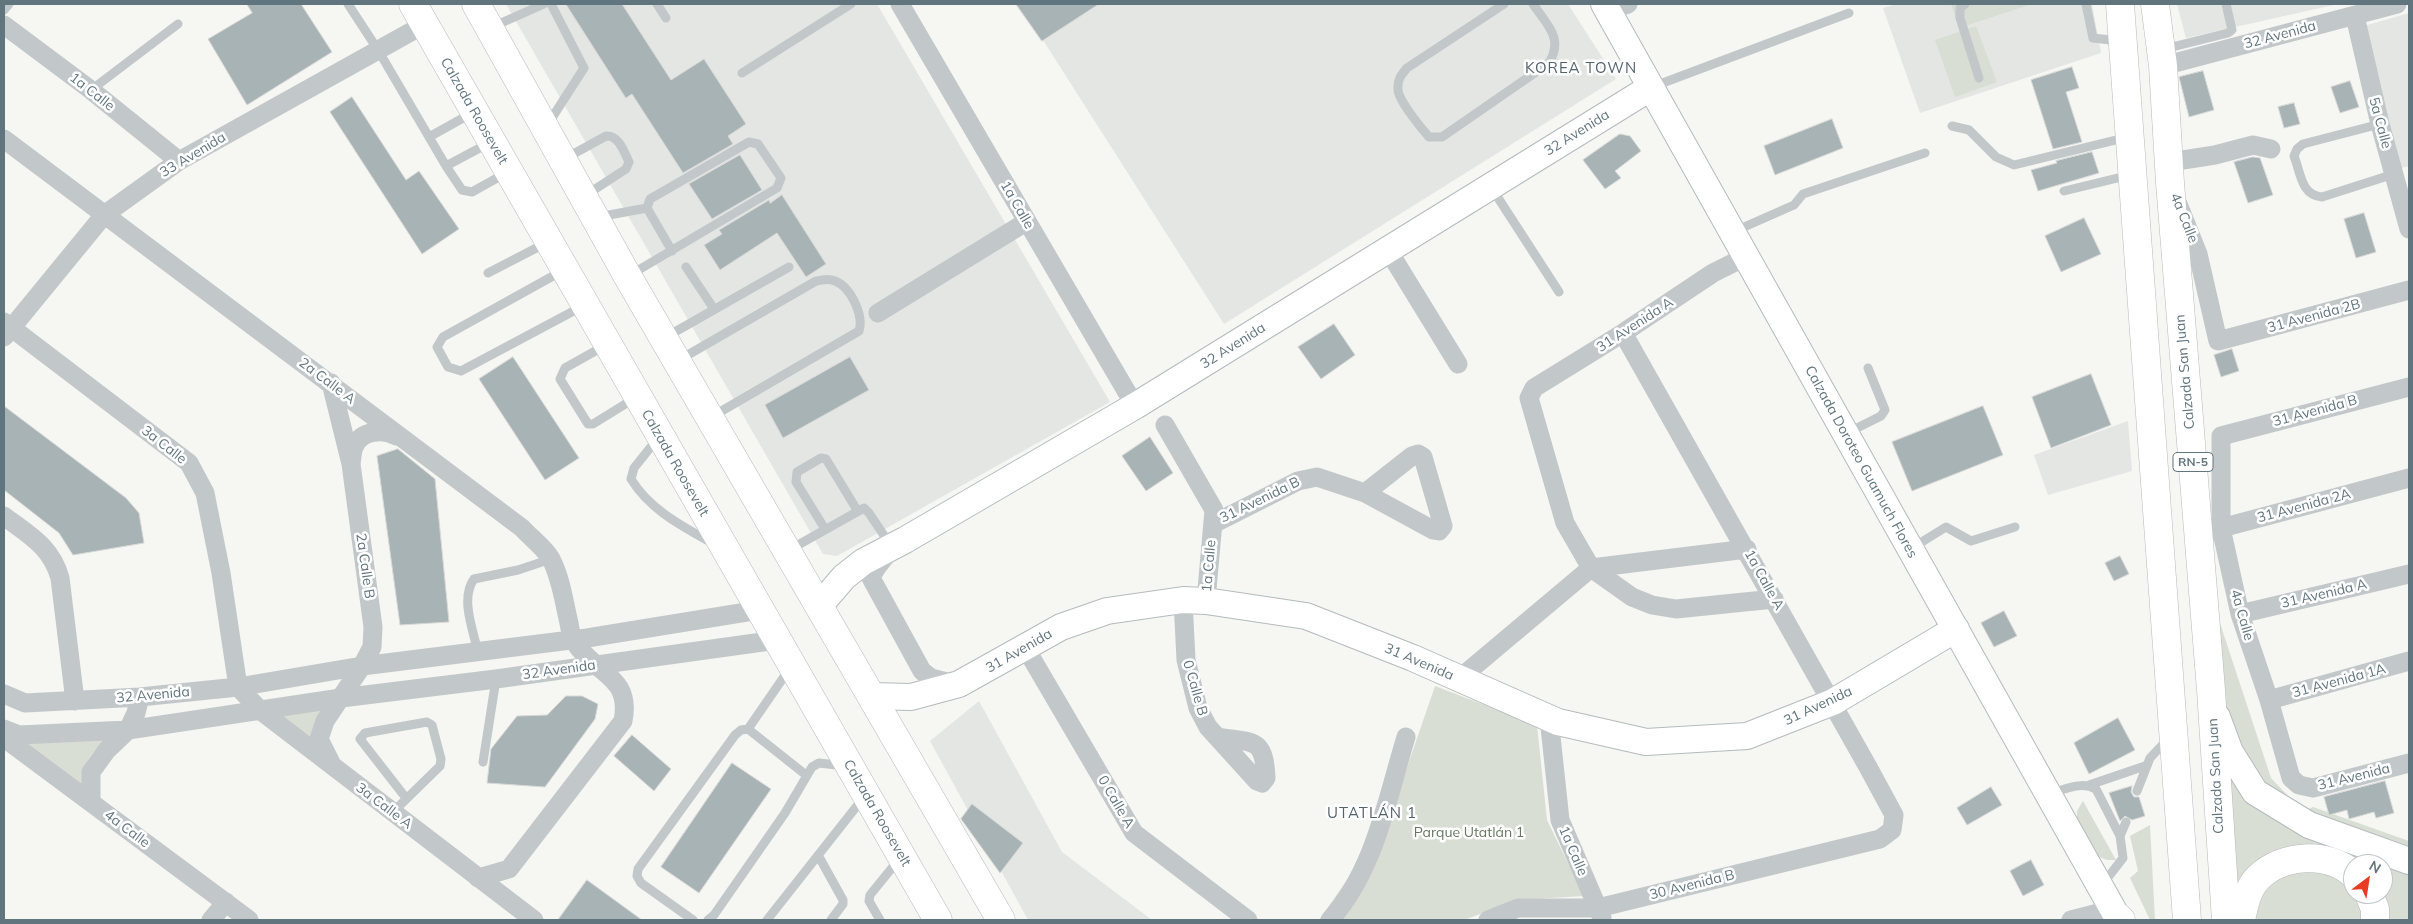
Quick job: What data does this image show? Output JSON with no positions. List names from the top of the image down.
{
  "streets": {
    "main road": ["Calzada Roosevelt", "Calzada San Juan", "RN-5"],
    "street": [
      "32 Avenida",
      "1a Calle",
      "5a Calle",
      "33 Avenida",
      "4a Calle",
      "31 Avenida 2B",
      "31 Avenida A",
      "2a Calle A",
      "31 Avenida B",
      "3a Calle",
      "Calzada Doroteo Guamuch Flores",
      "31 Avenida 2A",
      "2a Calle B",
      "1a Calle A",
      "31 Avenida",
      "31 Avenida 1A",
      "0 Calle B",
      "0 Calle A",
      "3a Calle A",
      "30 Avenida B"
    ]
  },
  "crossings": [
    ["32 Avenida", "1a Calle"],
    ["32 Avenida", "Calzada Roosevelt"],
    ["32 Avenida", "5a Calle"],
    ["32 Avenida", "Calzada San Juan"],
    ["32 Avenida", "2a Calle A"],
    ["32 Avenida", "3a Calle"],
    ["32 Avenida", "Calzada Doroteo Guamuch Flores"],
    ["32 Avenida", "2a Calle B"],
    ["32 Avenida", "3a Calle A"],
    ["1a Calle", "33 Avenida"],
    ["1a Calle", "31 Avenida B"],
    ["1a Calle", "31 Avenida"],
    ["1a Calle", "0 Calle B"],
    ["1a Calle", "30 Avenida B"],
    ["Calzada Roosevelt", "33 Avenida"],
    ["33 Avenida", "2a Calle A"],
    ["33 Avenida", "3a Calle"],
    ["4a Calle", "31 Avenida 2B"],
    ["4a Calle", "31 Avenida A"],
    ["4a Calle", "Calzada San Juan"],
    ["4a Calle", "31 Avenida B"],
    ["4a Calle", "31 Avenida 2A"],
    ["4a Calle", "31 Avenida"],
    ["4a Calle", "31 Avenida 1A"],
    ["31 Avenida A", "Calzada Doroteo Guamuch Flores"],
    ["31 Avenida A", "1a Calle A"],
    ["Calzada San Juan", "31 Avenida 2A"],
    ["2a Calle A", "2a Calle B"],
    ["3a Calle", "3a Calle A"],
    ["Calzada Doroteo Guamuch Flores", "31 Avenida"],
    ["1a Calle A", "31 Avenida"],
    ["1a Calle A", "30 Avenida B"],
    ["31 Avenida", "0 Calle B"],
    ["31 Avenida", "0 Calle A"]
  ],
  "districts": ["KOREA TOWN", "UTATLÁN 1"],
  "parks": ["Parque Utatlán 1"],
  "north": "top right"
}
